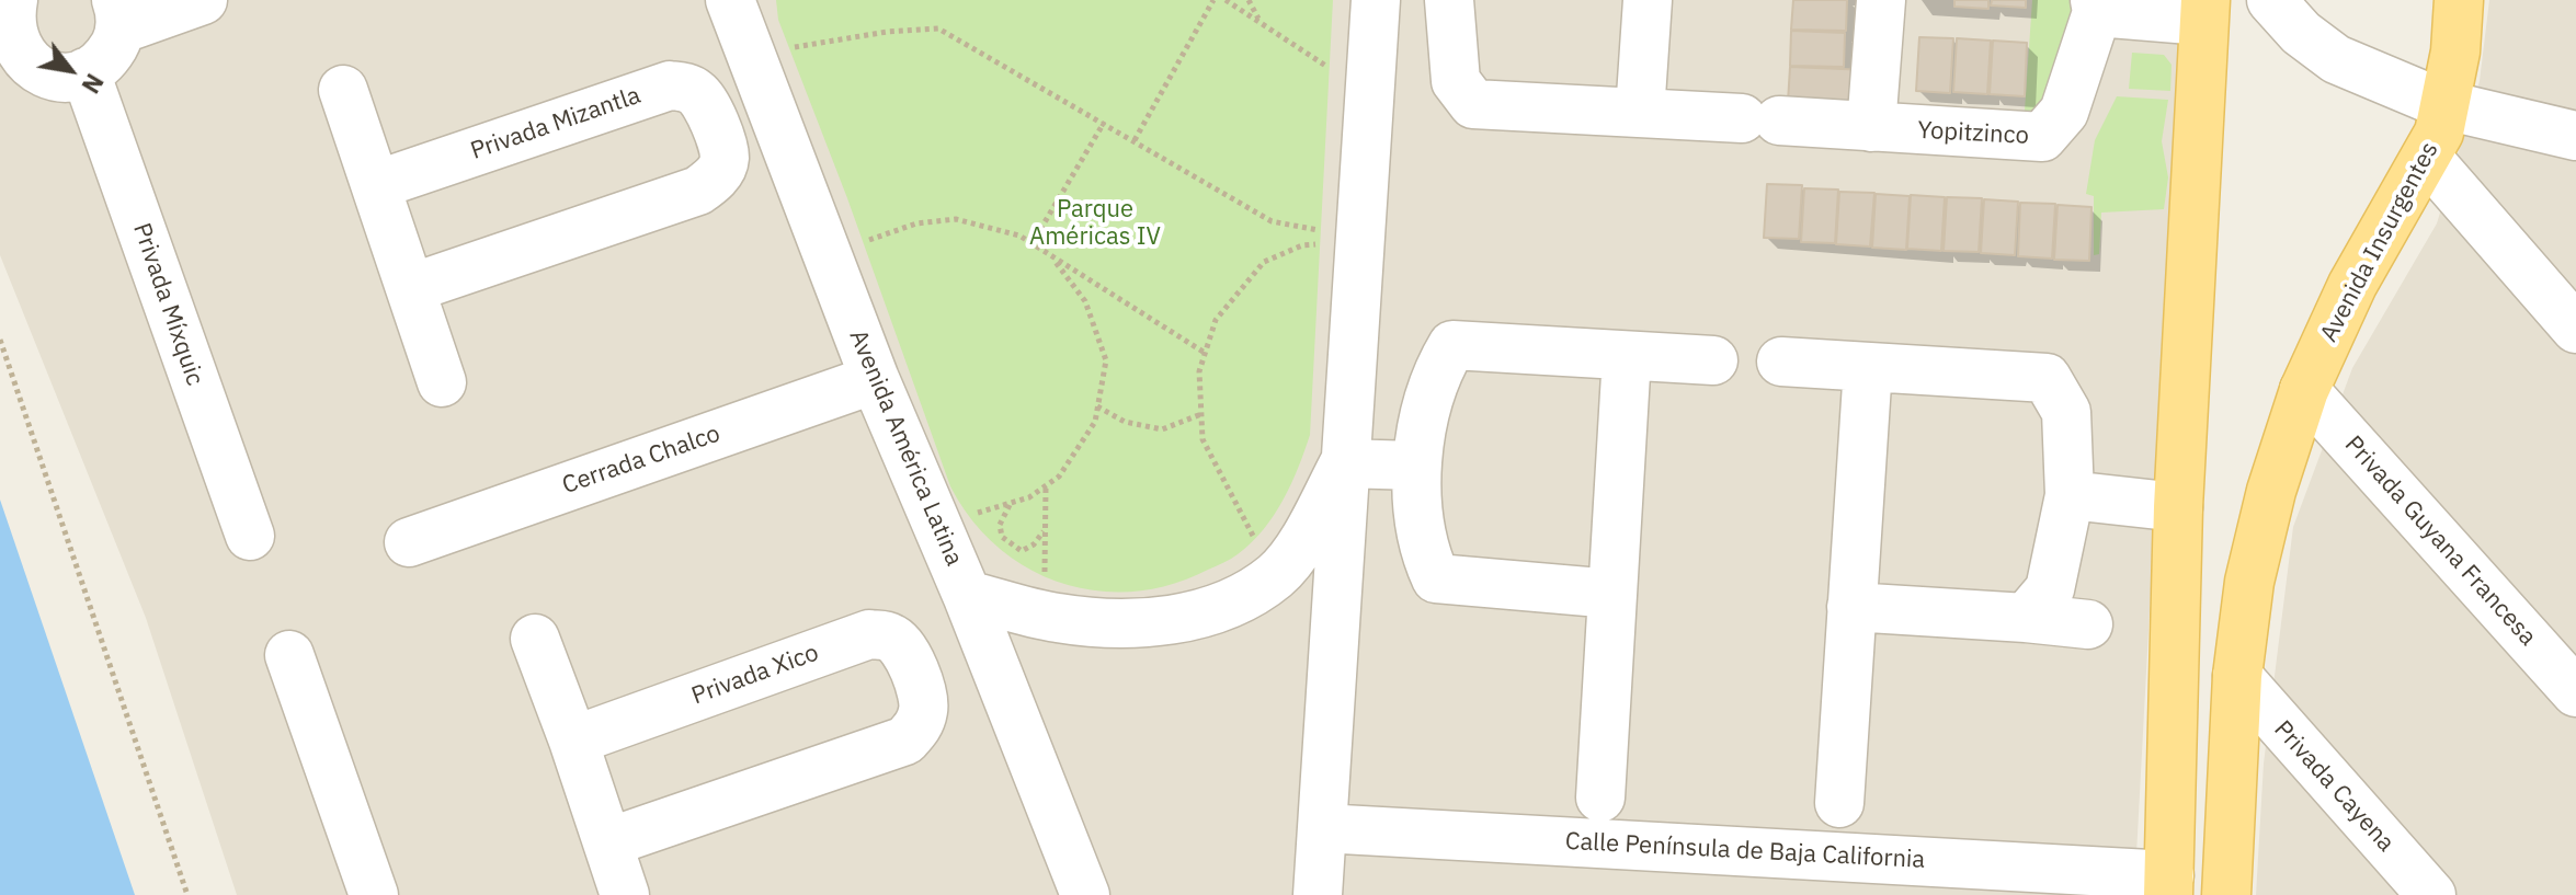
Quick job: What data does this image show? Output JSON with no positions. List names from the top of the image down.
{
  "streets": {
    "main road": ["Avenida Insurgentes"],
    "street": [
      "Privada Mizantla",
      "Yopitzinco",
      "Privada Míxquic",
      "Avenida América Latina",
      "Cerrada Chalco",
      "Privada Guyana Francesa",
      "Privada Xico",
      "Privada Cayena",
      "Calle Península de Baja California"
    ]
  },
  "crossings": [
    ["Avenida Insurgentes", "Privada Guyana Francesa"],
    ["Avenida Insurgentes", "Privada Cayena"],
    ["Avenida América Latina", "Cerrada Chalco"]
  ],
  "parks": ["Parque Américas IV"],
  "north": "bottom right"
}
